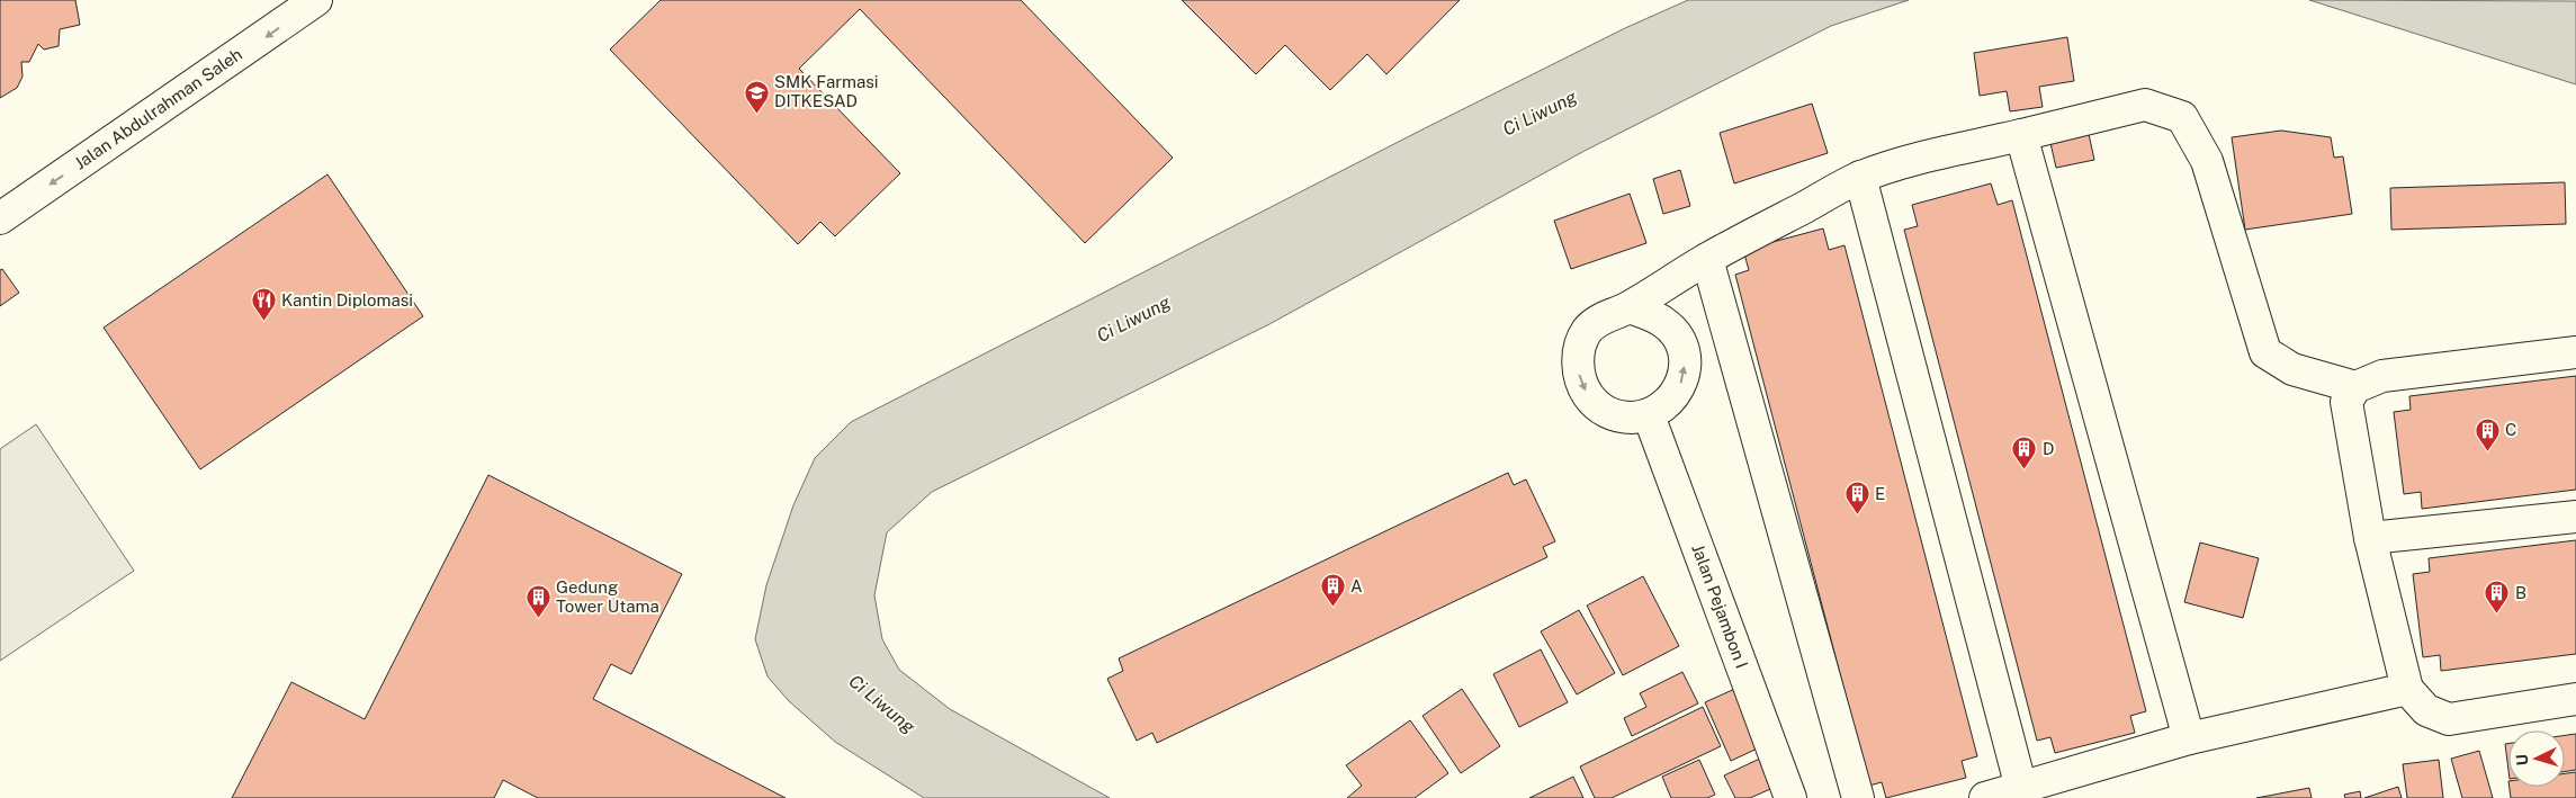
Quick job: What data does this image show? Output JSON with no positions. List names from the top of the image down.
{
  "streets": {
    "street": ["Jalan Abdulrahman Saleh", "Jalan Pejambon I"]
  },
  "one_way": ["Jalan Abdulrahman Saleh"],
  "water": ["Ci Liwung"],
  "places": {
    "school or university": ["SMK Farmasi DITKESAD"],
    "restaurant": ["Kantin Diplomasi"],
    "building": [
      "C",
      "D",
      "E",
      "A",
      "B",
      "Gedung Tower Utama"
    ]
  },
  "north": "left"
}
